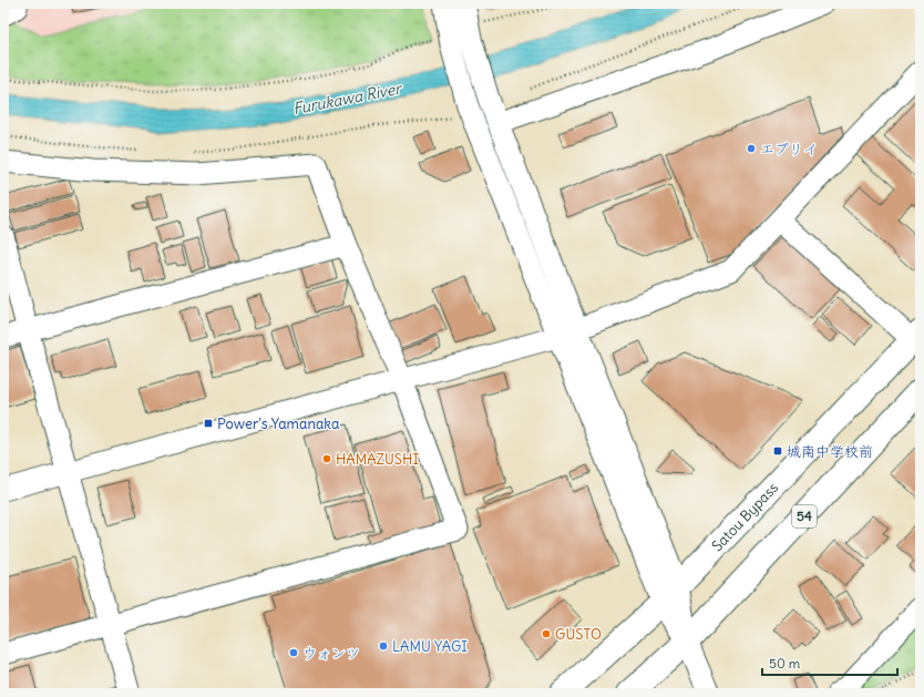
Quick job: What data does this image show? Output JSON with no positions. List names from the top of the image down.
{
  "streets": {
    "highway": ["Satou Bypass", "54"]
  },
  "water": ["Furukawa River"],
  "places": {
    "other": [
      "エブリイ",
      "HAMAZUSHI",
      "GUSTO",
      "LAMU YAGI",
      "ウォンツ"
    ],
    "transit": ["Power's Yamanaka", "城南中学校前"]
  },
  "scale_bar": "50 m"
}
